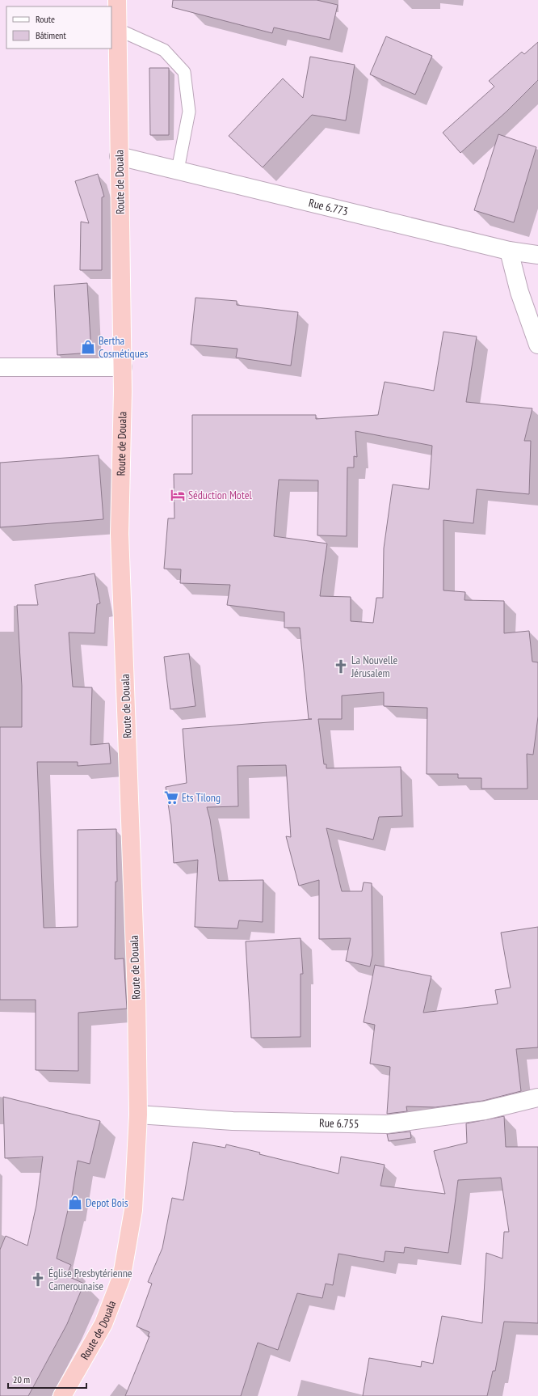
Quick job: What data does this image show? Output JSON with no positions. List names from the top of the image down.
{
  "streets": {
    "highway": ["Route de Douala"],
    "street": ["Rue 6.773", "Rue 6.755"]
  },
  "crossings": [
    ["Route de Douala", "Rue 6.773"],
    ["Route de Douala", "Rue 6.755"]
  ],
  "places": {
    "shop": ["Bertha Cosmétiques", "Depot Bois"],
    "hotel": ["Séduction Motel"],
    "church": ["La Nouvelle Jérusalem", "Église Presbytérienne Camerounaise"],
    "supermarket": ["Ets Tilong"]
  },
  "legend": ["Route", "Bâtiment"],
  "scale_bar": "20 m"
}
